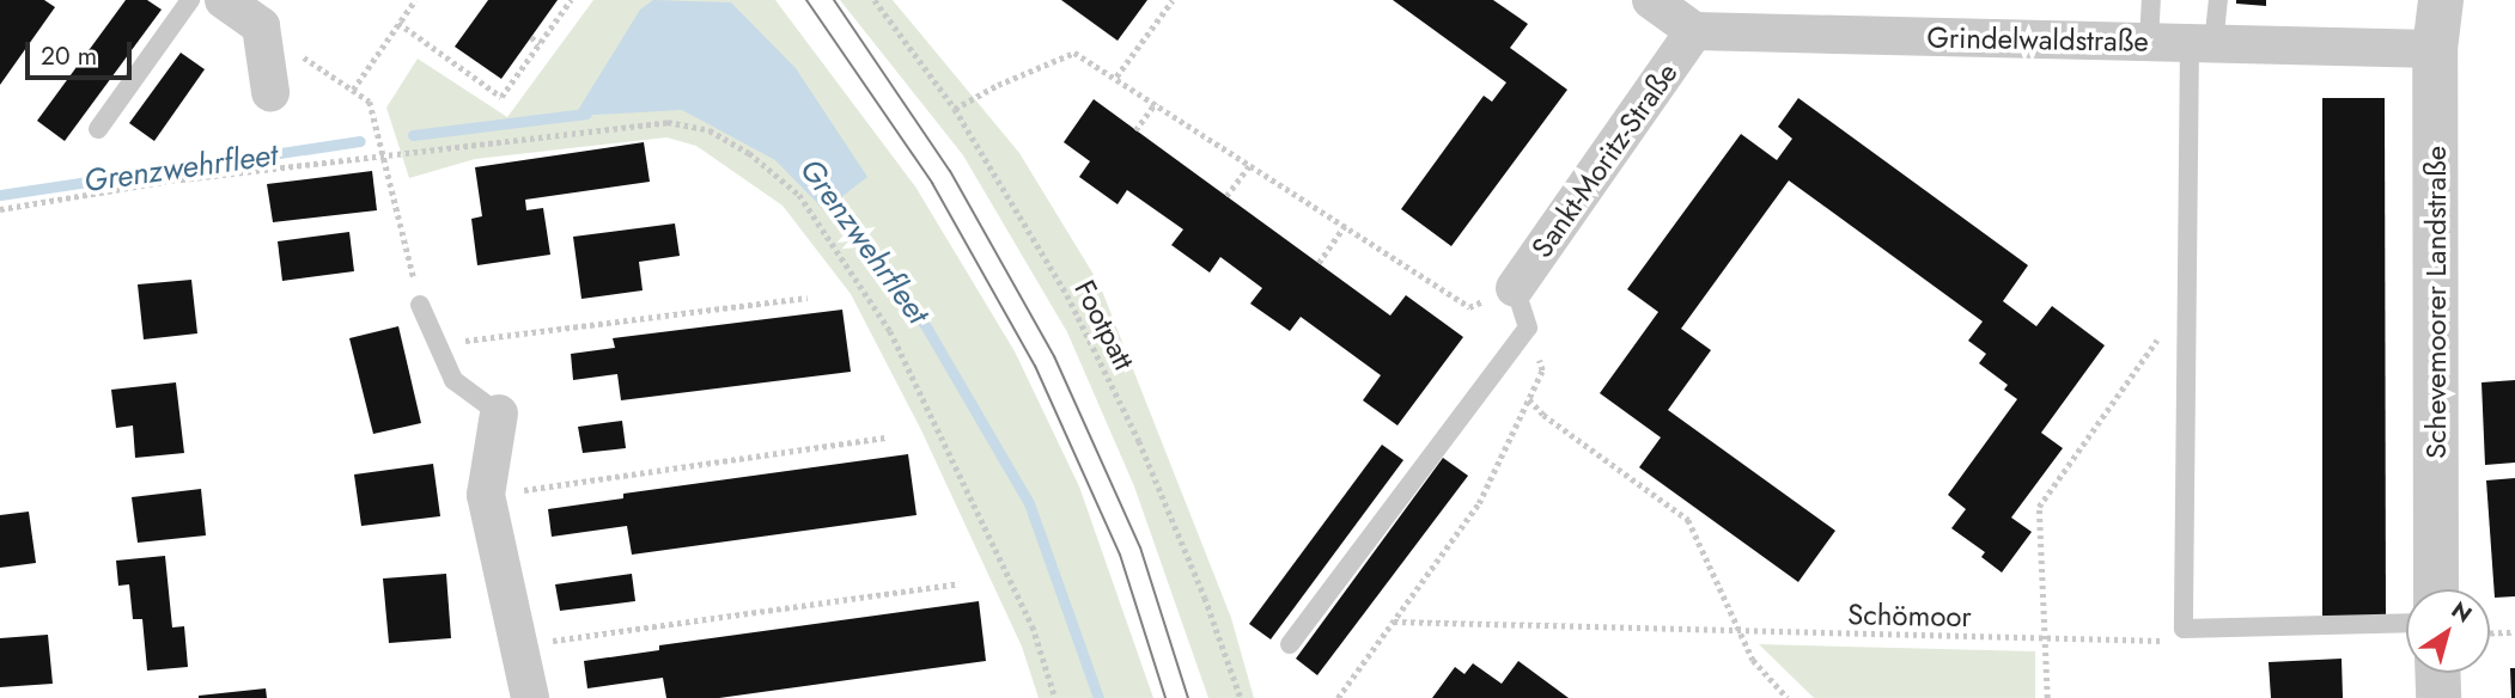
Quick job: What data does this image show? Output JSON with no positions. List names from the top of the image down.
{
  "streets": {
    "street": ["Grindelwaldstraße", "Sankt-Moritz-Straße", "Schevemoorer Landstraße"],
    "path": ["Footpatt", "Schömoor"]
  },
  "crossings": [
    ["Grindelwaldstraße", "Sankt-Moritz-Straße"],
    ["Grindelwaldstraße", "Schevemoorer Landstraße"]
  ],
  "water": ["Grenzwehrfleet"],
  "scale_bar": "20 m",
  "north": "top right"
}
